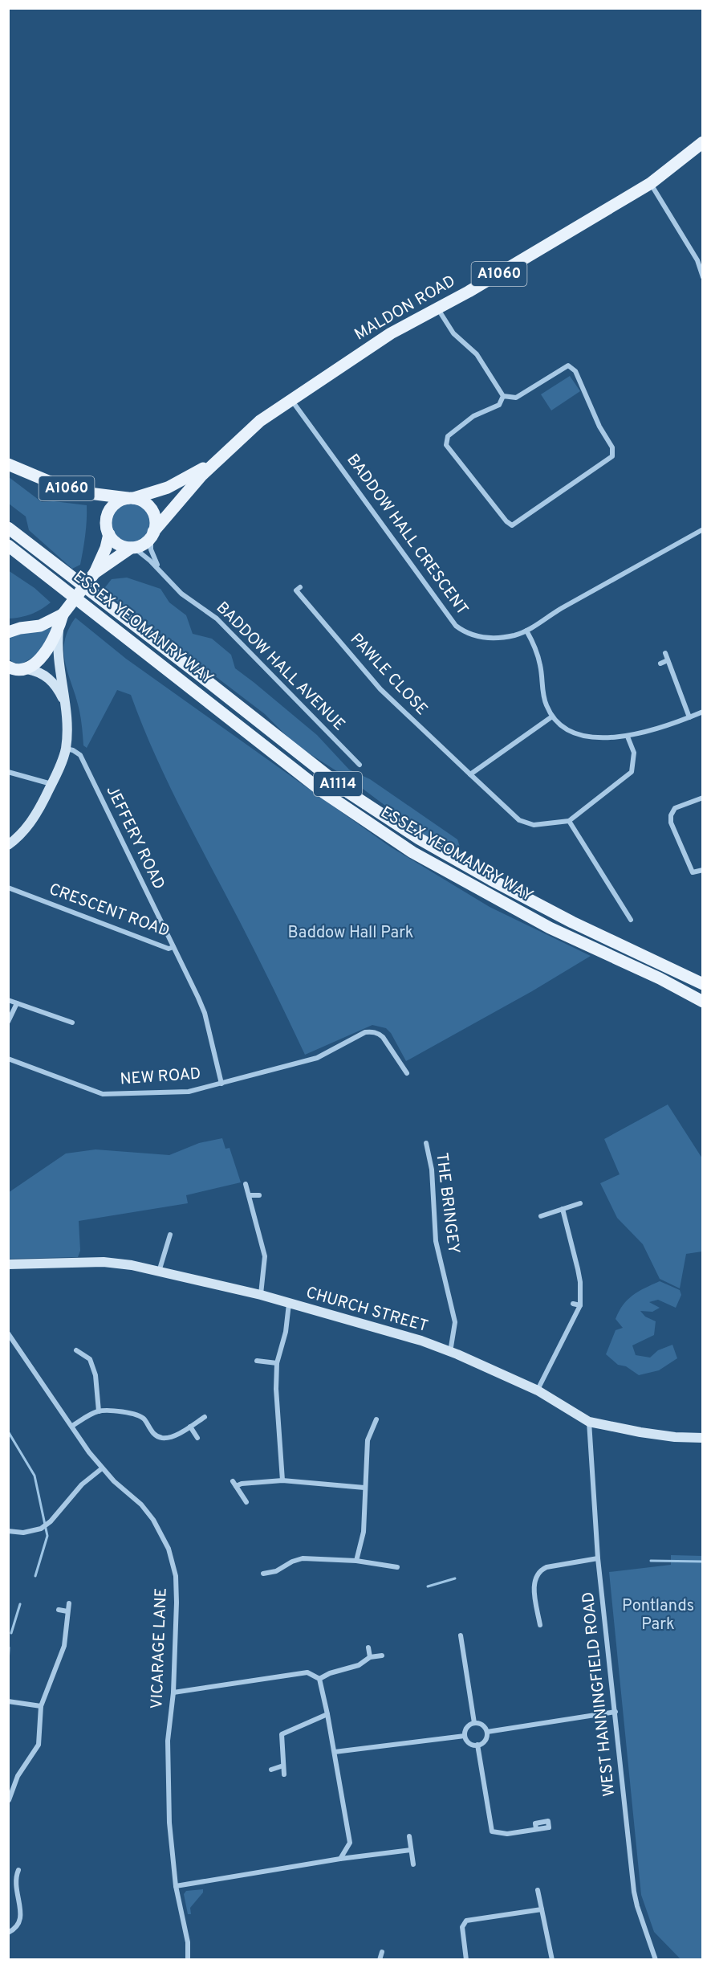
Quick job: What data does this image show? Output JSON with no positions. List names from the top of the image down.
{
  "streets": {
    "main road": [
      "A1060",
      "MALDON ROAD",
      "ESSEX YEOMANRY WAY",
      "A1114"
    ],
    "street": [
      "BADDOW HALL CRESCENT",
      "BADDOW HALL AVENUE",
      "PAWLE CLOSE",
      "JEFFERY ROAD",
      "CRESCENT ROAD",
      "NEW ROAD",
      "THE BRINGEY",
      "CHURCH STREET",
      "VICARAGE LANE",
      "WEST HANNINGFIELD ROAD"
    ]
  },
  "crossings": [
    ["A1060", "MALDON ROAD"],
    ["A1060", "BADDOW HALL AVENUE"],
    ["MALDON ROAD", "BADDOW HALL CRESCENT"],
    ["MALDON ROAD", "BADDOW HALL AVENUE"],
    ["JEFFERY ROAD", "CRESCENT ROAD"],
    ["CRESCENT ROAD", "NEW ROAD"],
    ["THE BRINGEY", "CHURCH STREET"],
    ["CHURCH STREET", "WEST HANNINGFIELD ROAD"]
  ],
  "parks": ["Baddow Hall Park", "Pontlands Park"]
}
